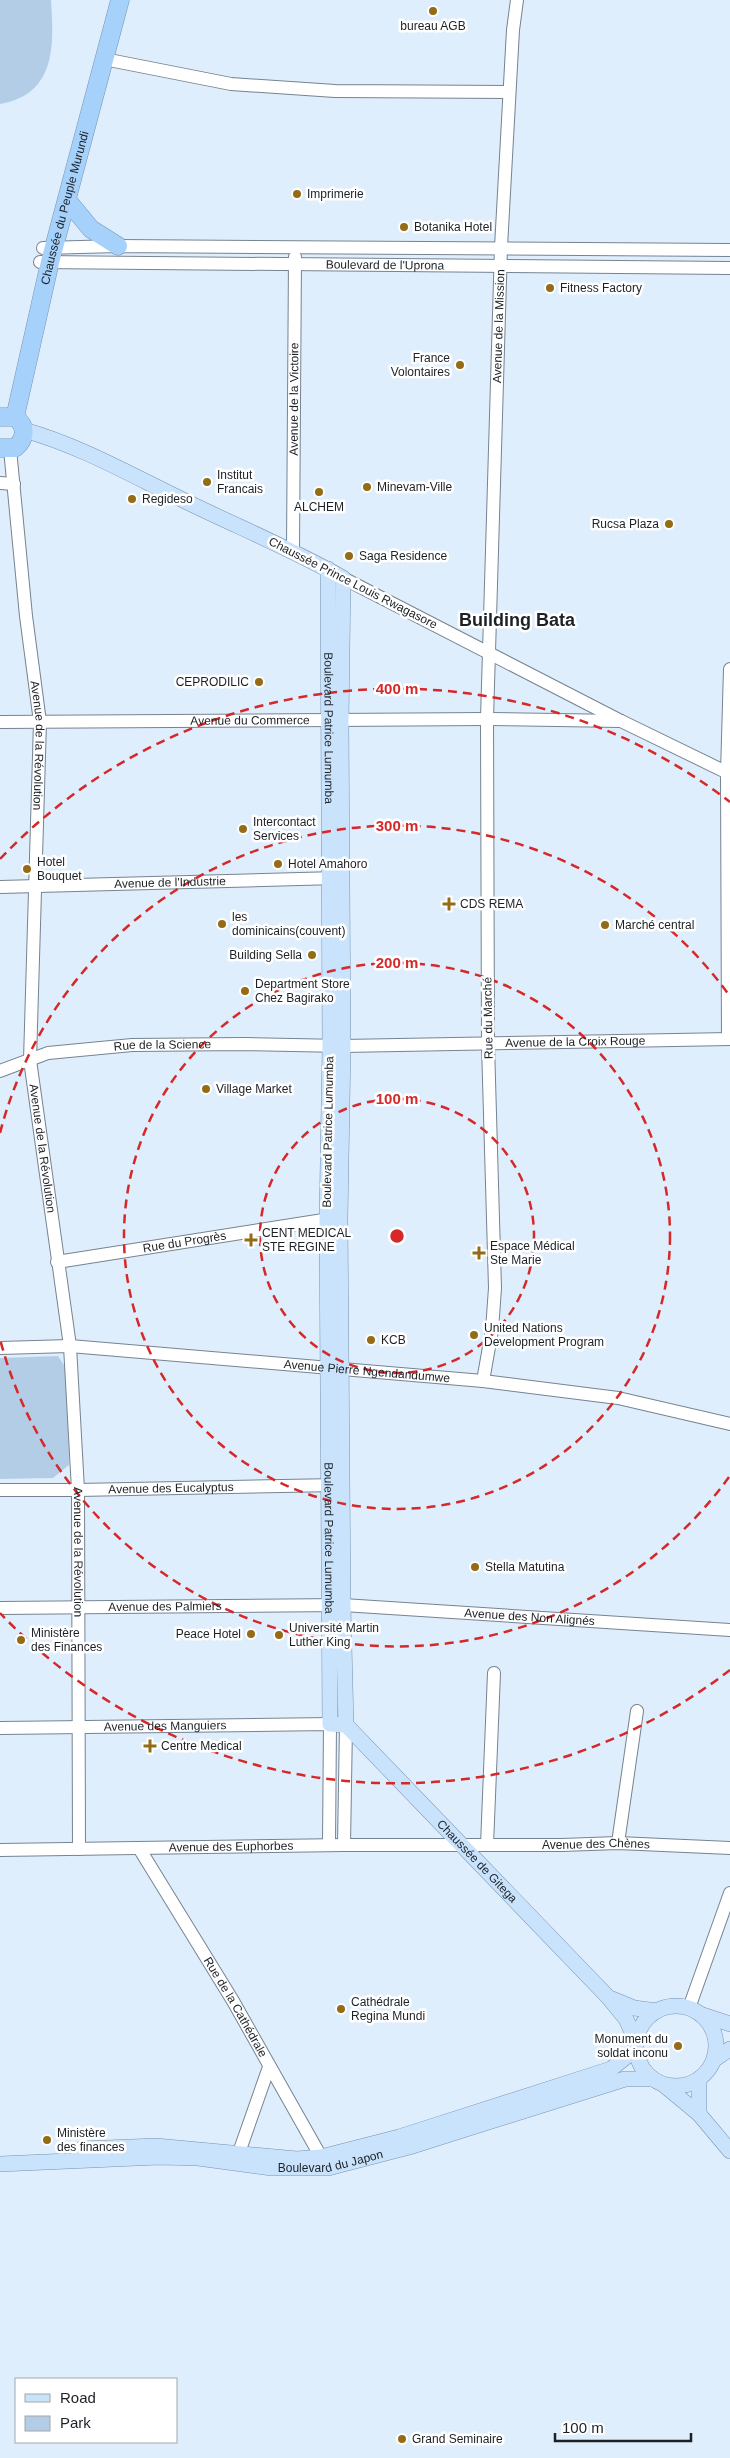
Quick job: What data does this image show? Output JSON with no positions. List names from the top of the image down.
{
  "streets": {
    "highway": ["Chaussée du Peuple Murundi"],
    "main road": [
      "Chaussée Prince Louis Rwagasore",
      "Boulevard Patrice Lumumba",
      "Chaussée de Gitega",
      "Boulevard du Japon"
    ],
    "street": [
      "Boulevard de l'Uprona",
      "Avenue de la Mission",
      "Avenue de la Victoire",
      "Avenue du Commerce",
      "Avenue de la Révolution",
      "Avenue de l'Industrie",
      "Rue du Marché",
      "Avenue de la Croix Rouge",
      "Rue de la Science",
      "Rue du Progrès",
      "Avenue Pierre Ngendandumwe",
      "Avenue des Eucalyptus",
      "Avenue des Palmiers",
      "Avenue des Non Alignés",
      "Avenue des Manguiers",
      "Avenue des Chènes",
      "Avenue des Euphorbes",
      "Rue de la Cathédrale"
    ]
  },
  "crossings": [
    ["Chaussée du Peuple Murundi", "Boulevard de l'Uprona"],
    ["Chaussée du Peuple Murundi", "Chaussée Prince Louis Rwagasore"],
    ["Boulevard de l'Uprona", "Avenue de la Mission"],
    ["Boulevard de l'Uprona", "Avenue de la Victoire"],
    ["Avenue de la Mission", "Chaussée Prince Louis Rwagasore"],
    ["Avenue de la Mission", "Rue du Marché"],
    ["Avenue de la Victoire", "Chaussée Prince Louis Rwagasore"],
    ["Chaussée Prince Louis Rwagasore", "Avenue du Commerce"],
    ["Chaussée Prince Louis Rwagasore", "Boulevard Patrice Lumumba"],
    ["Chaussée Prince Louis Rwagasore", "Rue du Marché"],
    ["Avenue du Commerce", "Boulevard Patrice Lumumba"],
    ["Avenue du Commerce", "Avenue de la Révolution"],
    ["Avenue du Commerce", "Rue du Marché"],
    ["Boulevard Patrice Lumumba", "Avenue de l'Industrie"],
    ["Boulevard Patrice Lumumba", "Avenue de la Croix Rouge"],
    ["Boulevard Patrice Lumumba", "Rue de la Science"],
    ["Boulevard Patrice Lumumba", "Rue du Progrès"],
    ["Boulevard Patrice Lumumba", "Avenue Pierre Ngendandumwe"],
    ["Boulevard Patrice Lumumba", "Avenue des Eucalyptus"],
    ["Boulevard Patrice Lumumba", "Avenue des Palmiers"],
    ["Boulevard Patrice Lumumba", "Avenue des Non Alignés"],
    ["Boulevard Patrice Lumumba", "Avenue des Manguiers"],
    ["Boulevard Patrice Lumumba", "Avenue des Euphorbes"],
    ["Boulevard Patrice Lumumba", "Chaussée de Gitega"],
    ["Avenue de la Révolution", "Avenue de l'Industrie"],
    ["Avenue de la Révolution", "Rue de la Science"],
    ["Avenue de la Révolution", "Rue du Progrès"],
    ["Avenue de la Révolution", "Avenue Pierre Ngendandumwe"],
    ["Avenue de la Révolution", "Avenue des Eucalyptus"],
    ["Avenue de la Révolution", "Avenue des Palmiers"],
    ["Avenue de la Révolution", "Avenue des Manguiers"],
    ["Avenue de la Révolution", "Avenue des Euphorbes"],
    ["Rue du Marché", "Avenue de la Croix Rouge"],
    ["Rue du Marché", "Avenue Pierre Ngendandumwe"],
    ["Avenue de la Croix Rouge", "Rue de la Science"],
    ["Avenue des Palmiers", "Avenue des Non Alignés"],
    ["Avenue des Chènes", "Avenue des Euphorbes"],
    ["Avenue des Chènes", "Chaussée de Gitega"],
    ["Avenue des Euphorbes", "Chaussée de Gitega"],
    ["Avenue des Euphorbes", "Rue de la Cathédrale"],
    ["Chaussée de Gitega", "Boulevard du Japon"],
    ["Rue de la Cathédrale", "Boulevard du Japon"]
  ],
  "districts": ["Building Bata"],
  "places": {
    "other": [
      "bureau AGB",
      "Imprimerie",
      "Botanika Hotel",
      "Fitness Factory",
      "France Volontaires",
      "Institut Francais",
      "Minevam-Ville",
      "ALCHEM",
      "Regideso",
      "Rucsa Plaza",
      "Saga Residence",
      "CEPRODILIC",
      "Intercontact Services",
      "Hotel Amahoro",
      "Hotel Bouquet",
      "les dominicains(couvent)",
      "Marché central",
      "Building Sella",
      "Department Store Chez Bagirako",
      "Village Market",
      "United Nations Development Program",
      "KCB",
      "Stella Matutina",
      "Peace Hotel",
      "Université Martin Luther King",
      "Ministère des Finances",
      "Cathédrale Regina Mundi",
      "Monument du soldat inconu",
      "Ministère des finances",
      "Grand Seminaire"
    ],
    "health": [
      "CDS REMA",
      "CENT MEDICAL STE REGINE",
      "Espace Médical Ste Marie",
      "Centre Medical"
    ]
  },
  "legend": ["Road", "Park"],
  "scale_bar": "100 m",
  "rings": [
    "400 m",
    "300 m",
    "200 m",
    "100 m"
  ]
}
